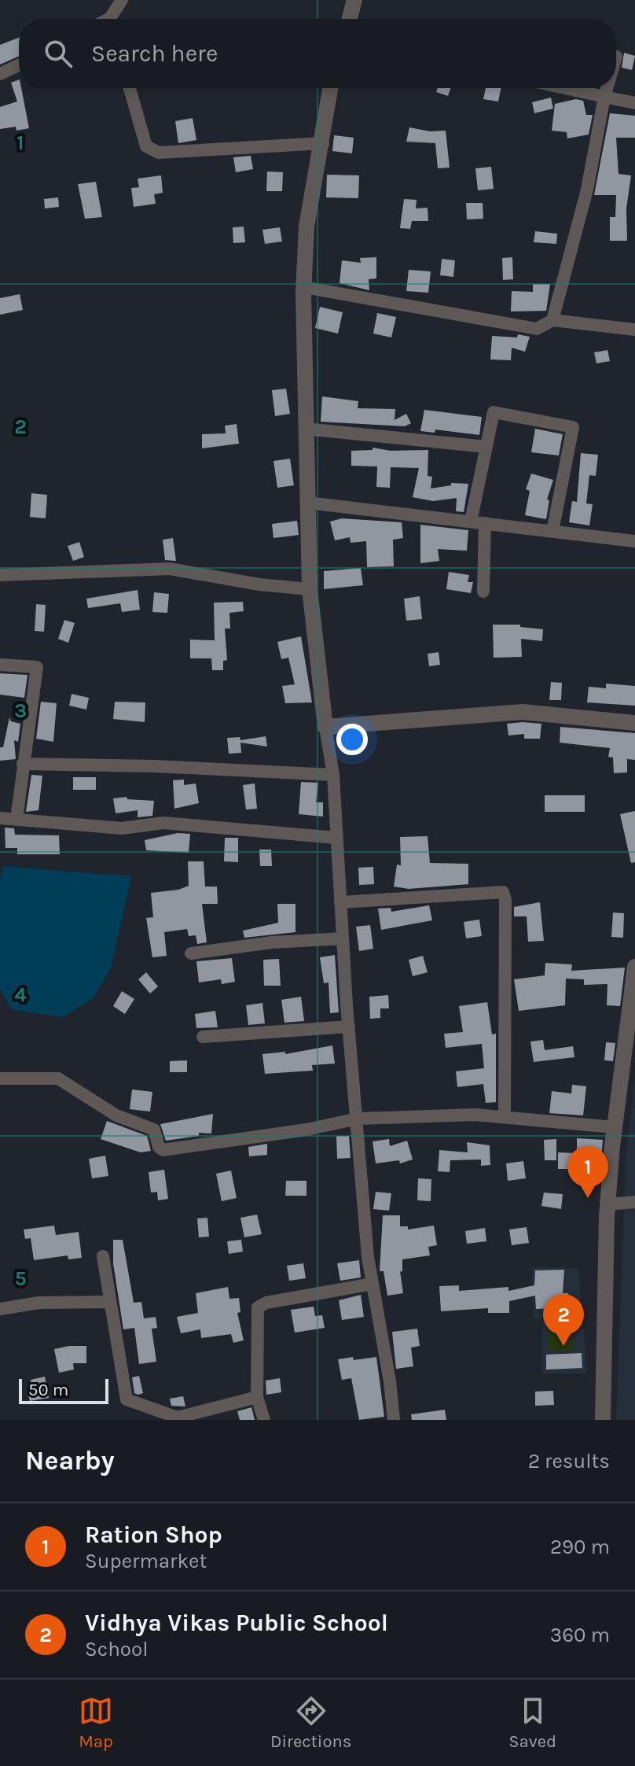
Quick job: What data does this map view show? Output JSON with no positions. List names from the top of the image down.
{
  "scale_bar": "50 m",
  "page": {
    "search": "Search here",
    "pins": ["1", "2"],
    "scale": "50 m",
    "heading": ["Nearby", "2 results"],
    "list": [
      {
        "mark": "1",
        "name": "Ration Shop",
        "note": "Supermarket",
        "value": "290 m"
      },
      {
        "mark": "2",
        "name": "Vidhya Vikas Public School",
        "note": "School",
        "value": "360 m"
      }
    ],
    "nav": ["Map", "Directions", "Saved"]
  },
  "grid": {
    "rows": [
      "1",
      "2",
      "3",
      "4",
      "5"
    ]
  }
}
